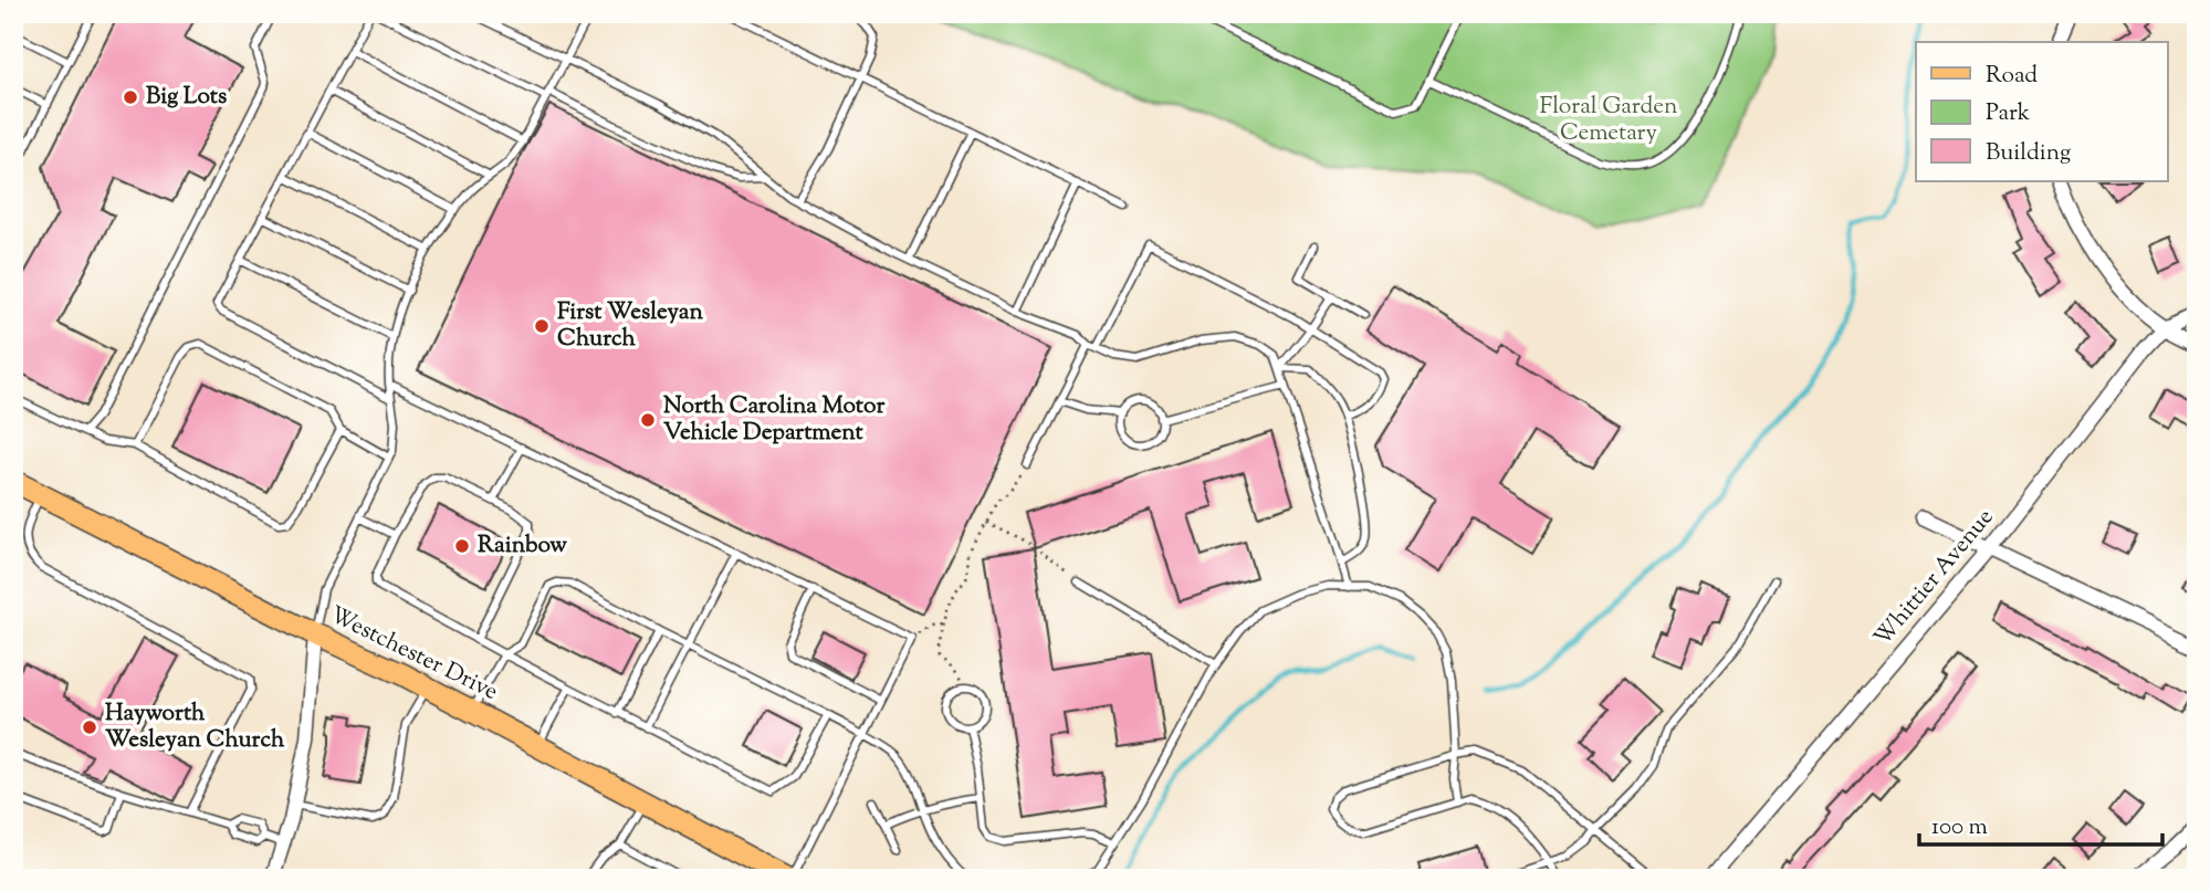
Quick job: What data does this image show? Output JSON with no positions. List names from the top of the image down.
{
  "streets": {
    "main road": ["Westchester Drive"],
    "street": ["Whittier Avenue"]
  },
  "parks": ["Floral Garden Cemetary"],
  "places": [
    "Big Lots",
    "First Wesleyan Church",
    "North Carolina Motor Vehicle Department",
    "Rainbow",
    "Hayworth Wesleyan Church"
  ],
  "legend": ["Road", "Park", "Building"],
  "scale_bar": "100 m"
}
